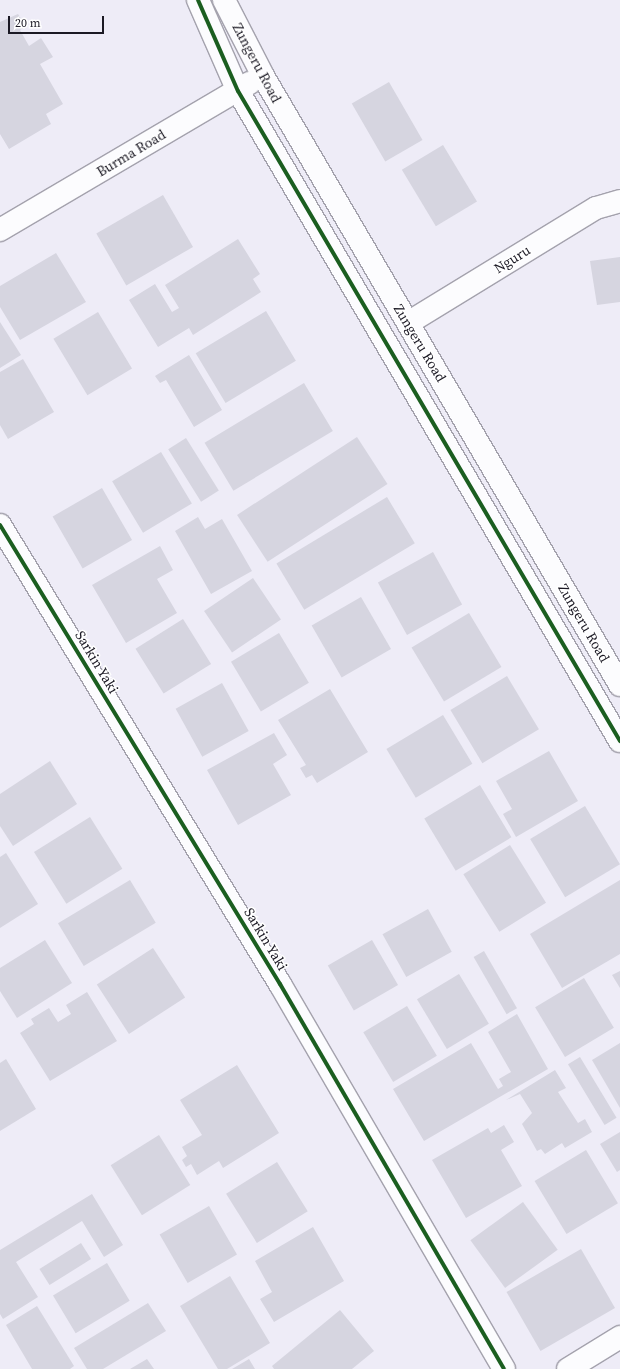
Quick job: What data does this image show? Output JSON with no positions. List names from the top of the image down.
{
  "streets": {
    "street": [
      "Zungeru Road",
      "Burma Road",
      "Nguru",
      "Sarkin Yaki"
    ]
  },
  "crossings": [
    ["Zungeru Road", "Burma Road"],
    ["Zungeru Road", "Nguru"]
  ],
  "scale_bar": "20 m"
}
